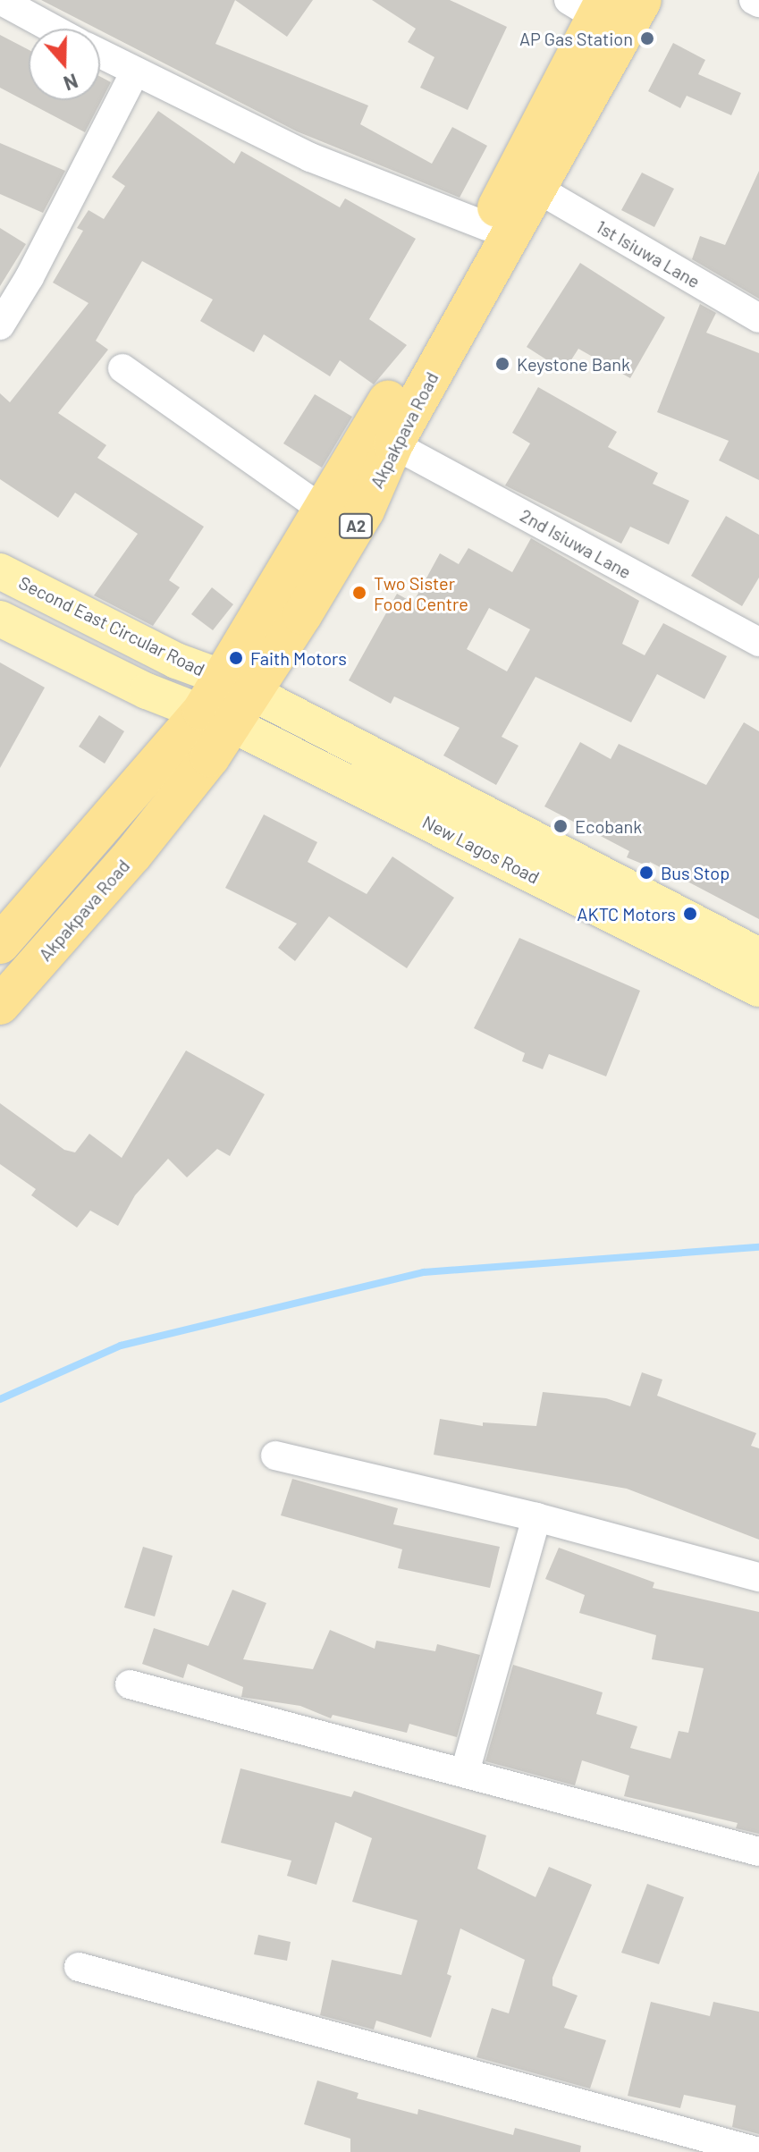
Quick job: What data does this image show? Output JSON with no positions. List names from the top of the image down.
{
  "streets": {
    "highway": ["Akpakpava Road", "A2"],
    "main road": ["Second East Circular Road", "New Lagos Road"],
    "street": ["1st Isiuwa Lane", "2nd Isiuwa Lane"]
  },
  "crossings": [
    ["1st Isiuwa Lane", "Akpakpava Road"],
    ["Akpakpava Road", "2nd Isiuwa Lane"],
    ["Akpakpava Road", "Second East Circular Road"],
    ["Akpakpava Road", "New Lagos Road"],
    ["Second East Circular Road", "New Lagos Road"]
  ],
  "places": [
    "AP Gas Station",
    "Keystone Bank",
    "Two Sister Food Centre",
    "Faith Motors",
    "Ecobank",
    "Bus Stop",
    "AKTC Motors"
  ],
  "north": "bottom"
}
